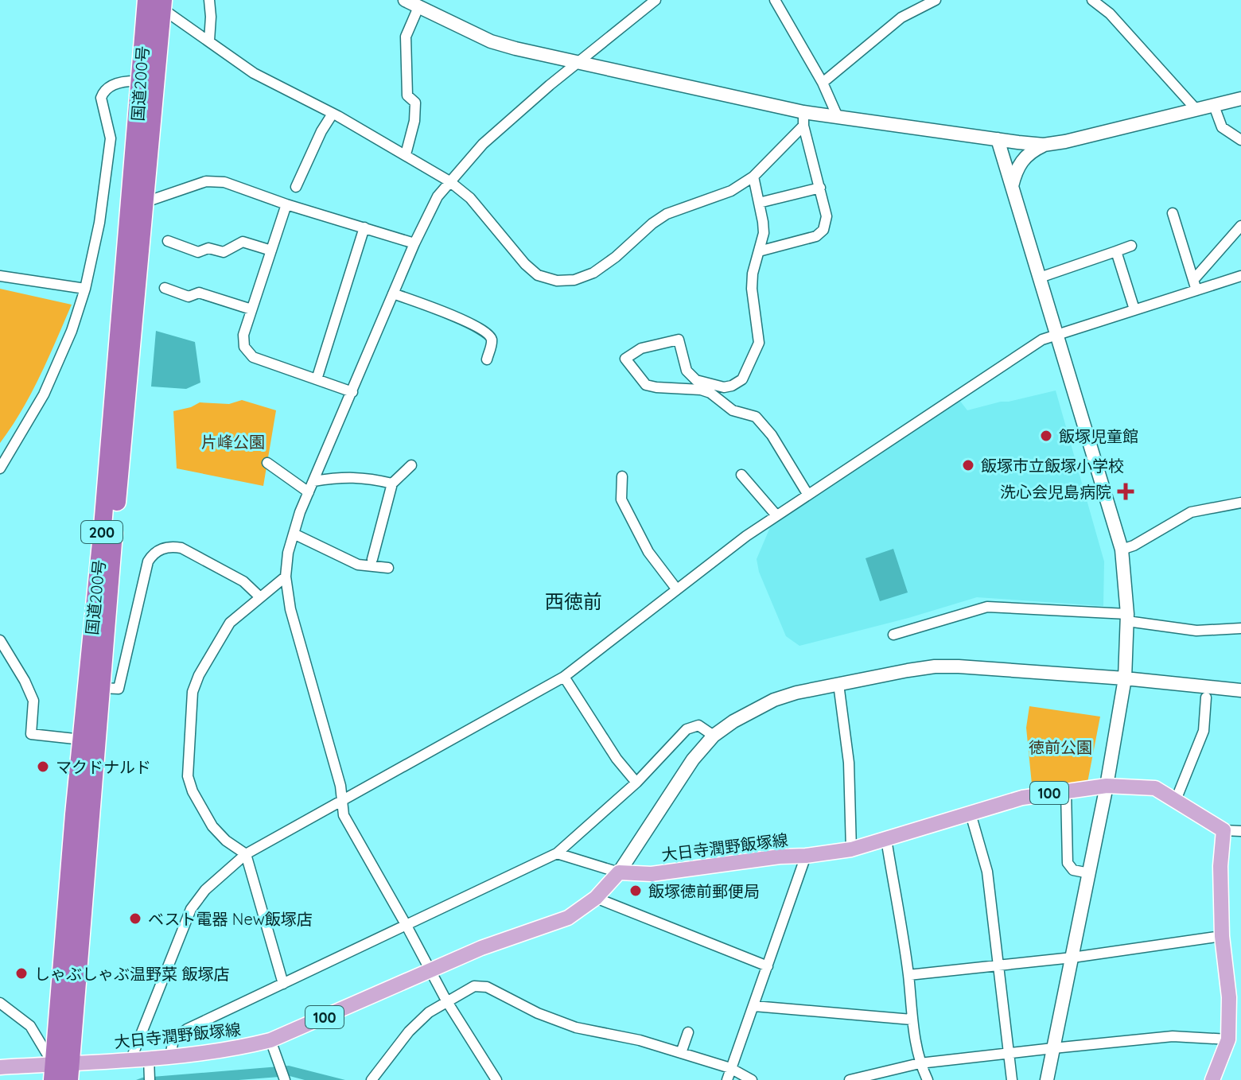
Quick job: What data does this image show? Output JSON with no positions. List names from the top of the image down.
{
  "streets": {
    "highway": ["国道200号", "200"],
    "main road": ["100", "大日寺潤野飯塚線"]
  },
  "crossings": [
    ["国道200号", "大日寺潤野飯塚線"]
  ],
  "districts": ["西徳前"],
  "parks": ["片峰公園", "徳前公園"],
  "places": {
    "other": [
      "飯塚児童館",
      "飯塚市立飯塚小学校",
      "マクドナルド",
      "飯塚徳前郵便局",
      "ベスト電器 New飯塚店",
      "しゃぶしゃぶ温野菜 飯塚店"
    ],
    "health": ["洗心会児島病院"]
  }
}
